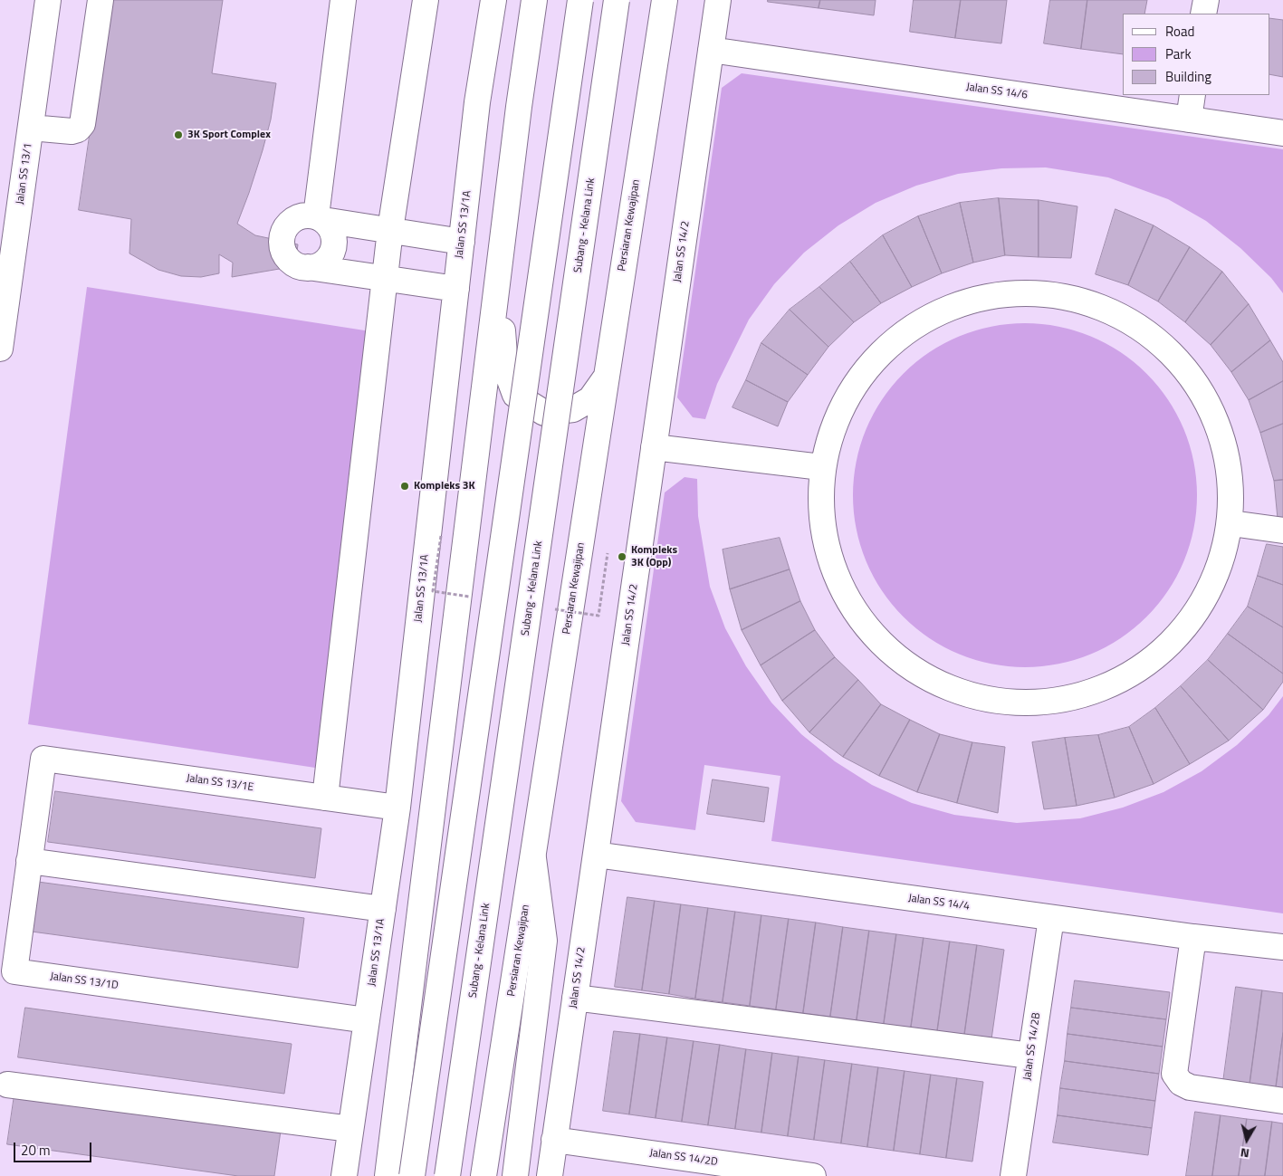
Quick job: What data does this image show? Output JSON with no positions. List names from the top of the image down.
{
  "streets": {
    "main road": [
      "Jalan SS 14/6",
      "Jalan SS 13/1",
      "Jalan SS 13/1A",
      "Subang - Kelana Link",
      "Persiaran Kewajipan",
      "Jalan SS 14/2",
      "Jalan SS 13/1E",
      "Jalan SS 14/4",
      "Jalan SS 13/1D",
      "Jalan SS 14/2B",
      "Jalan SS 14/2D"
    ]
  },
  "crossings": [
    ["Jalan SS 14/6", "Jalan SS 14/2"],
    ["Jalan SS 13/1A", "Jalan SS 13/1E"],
    ["Jalan SS 13/1A", "Jalan SS 13/1D"],
    ["Jalan SS 14/2", "Jalan SS 14/4"],
    ["Jalan SS 14/2", "Jalan SS 14/2D"],
    ["Jalan SS 13/1E", "Jalan SS 13/1D"],
    ["Jalan SS 14/4", "Jalan SS 14/2B"]
  ],
  "places": ["3K Sport Complex", "Kompleks 3K", "Kompleks 3K (Opp)"],
  "legend": ["Road", "Park", "Building"],
  "scale_bar": "20 m",
  "north": "bottom"
}
